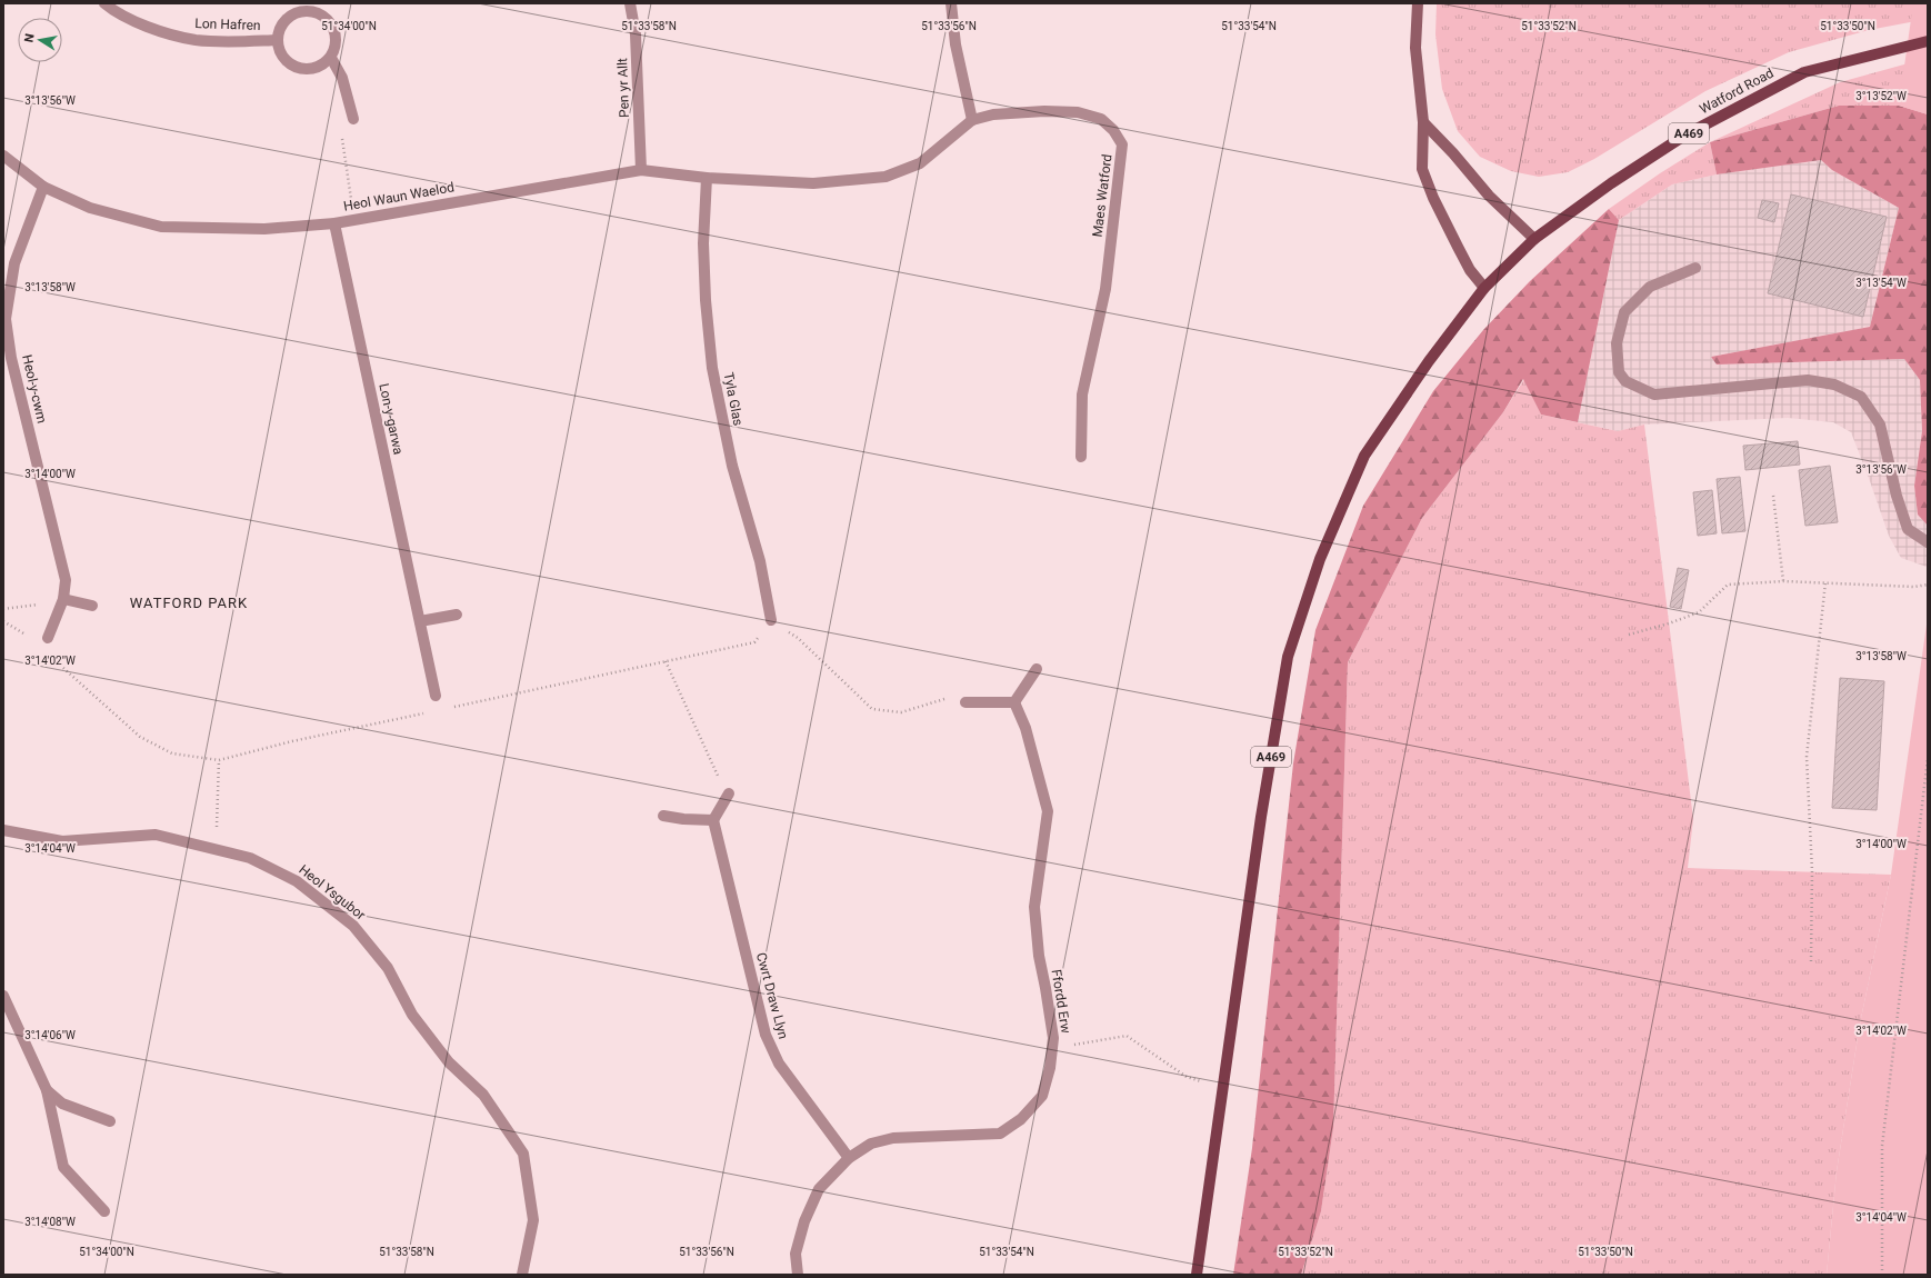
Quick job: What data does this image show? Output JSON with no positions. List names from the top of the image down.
{
  "streets": {
    "main road": ["Watford Road", "A469"],
    "street": [
      "Lon Hafren",
      "Pen yr Allt",
      "Maes Watford",
      "Heol Waun Waelod",
      "Heol-y-cwm",
      "Tyla Glas",
      "Lon-y-garwa",
      "Heol Ysgubor",
      "Cwrt Draw Llyn",
      "Ffordd Erw"
    ]
  },
  "crossings": [
    ["Pen yr Allt", "Heol Waun Waelod"],
    ["Watford Road", "A469"],
    ["Maes Watford", "Heol Waun Waelod"],
    ["Heol Waun Waelod", "Heol-y-cwm"],
    ["Heol Waun Waelod", "Tyla Glas"],
    ["Heol Waun Waelod", "Lon-y-garwa"],
    ["Cwrt Draw Llyn", "Ffordd Erw"]
  ],
  "districts": ["WATFORD PARK"],
  "north": "left",
  "coordinates": [
    "51°34'00\"N",
    "51°33'58\"N",
    "51°33'56\"N",
    "51°33'54\"N",
    "51°33'52\"N",
    "51°33'50\"N",
    "3°13'52\"W",
    "3°13'56\"W",
    "3°13'54\"W",
    "3°13'58\"W",
    "3°14'00\"W",
    "3°14'02\"W",
    "3°14'04\"W",
    "3°14'06\"W",
    "3°14'08\"W"
  ]
}
